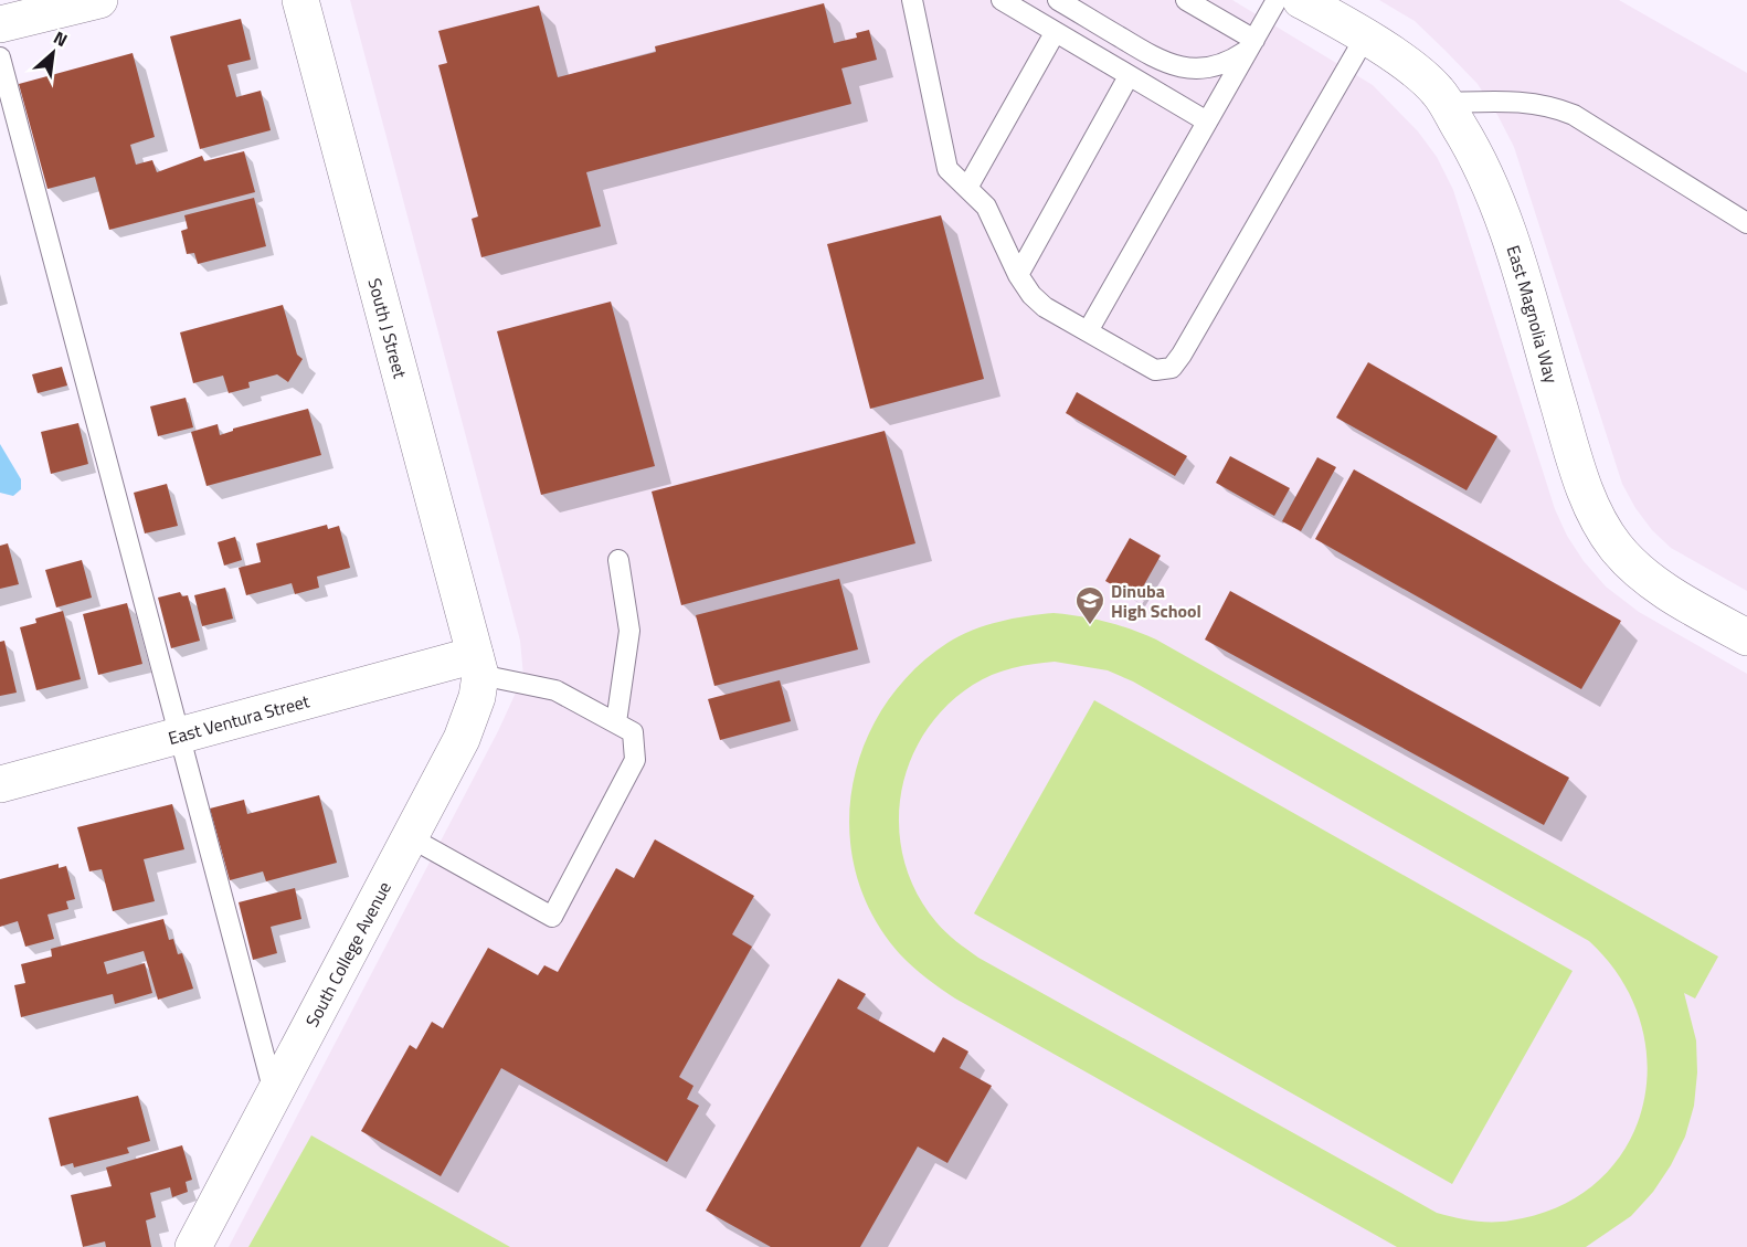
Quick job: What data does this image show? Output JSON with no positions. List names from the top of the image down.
{
  "streets": {
    "street": [
      "East Magnolia Way",
      "South J Street",
      "East Ventura Street",
      "South College Avenue"
    ]
  },
  "crossings": [
    ["South J Street", "East Ventura Street"],
    ["South J Street", "South College Avenue"],
    ["East Ventura Street", "South College Avenue"]
  ],
  "places": {
    "school or university": ["Dinuba High School"]
  },
  "north": "top right"
}
